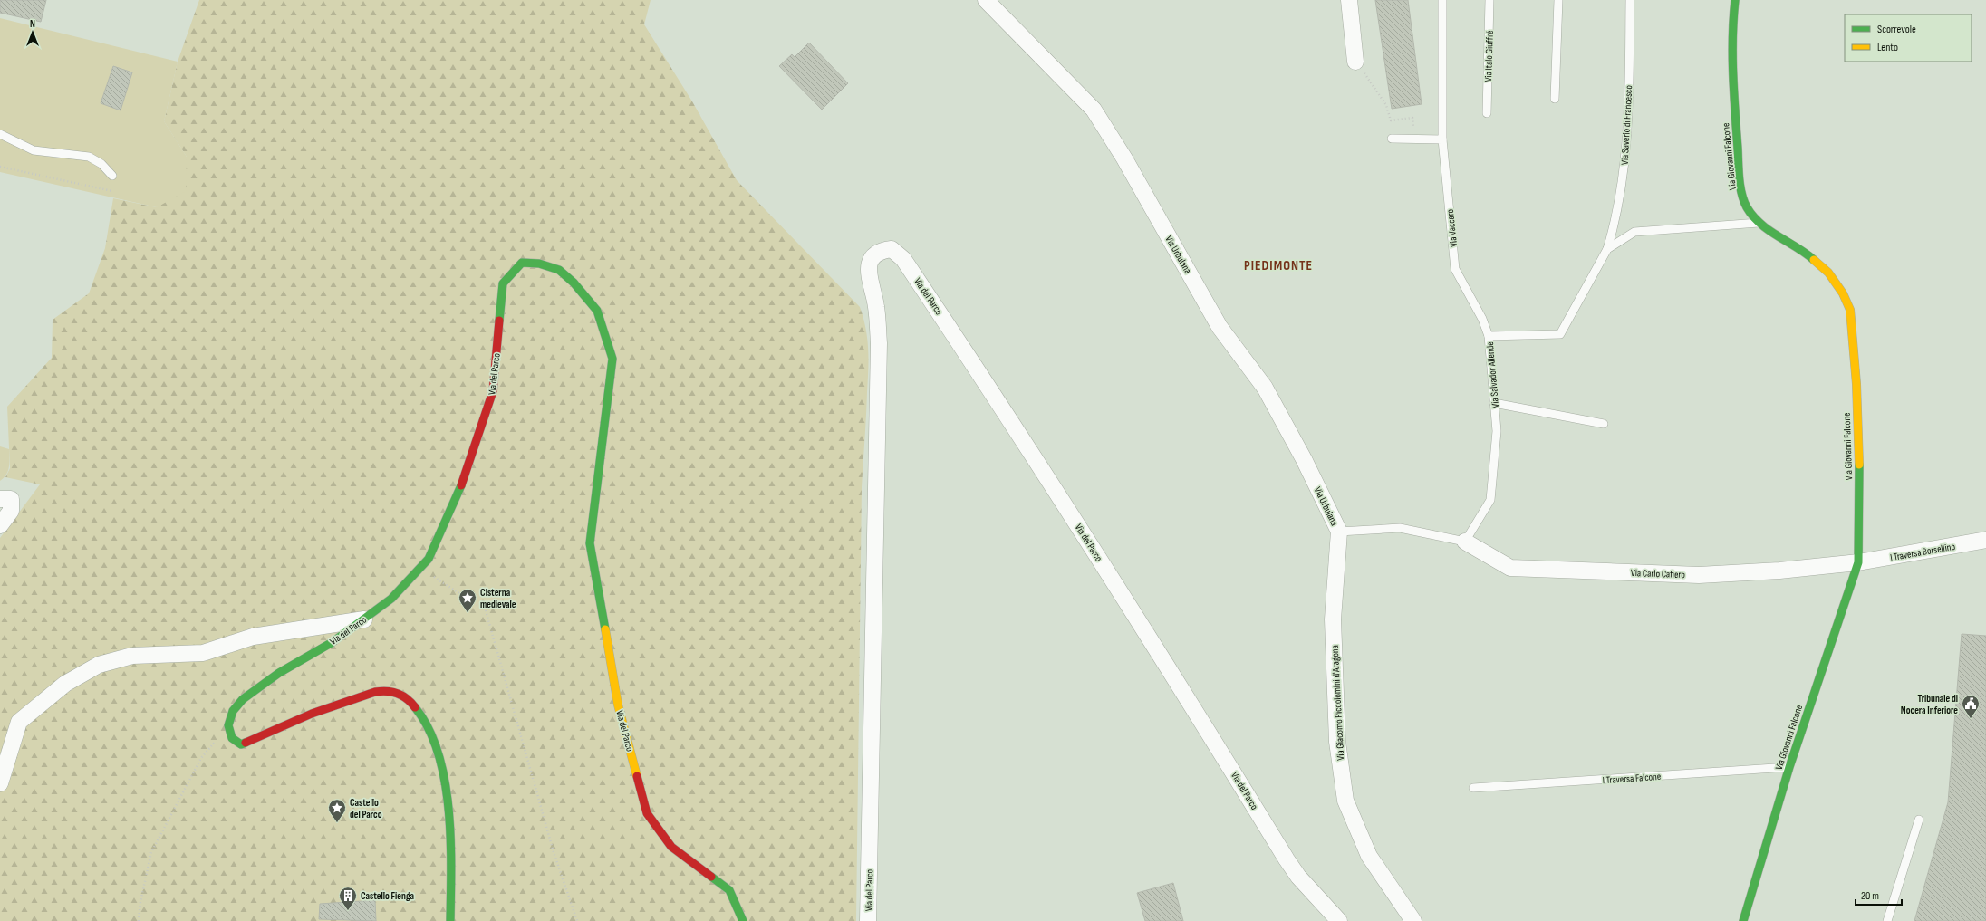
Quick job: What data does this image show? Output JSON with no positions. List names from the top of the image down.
{
  "streets": {
    "street": [
      "Via Giovanni Falcone",
      "Via Urbulana",
      "Via del Parco",
      "I Traversa Borsellino",
      "Via Carlo Cafiero",
      "Via Giacomo Piccolomini d'Aragona"
    ],
    "lane": [
      "Via Italo Giuffré",
      "Via Saverio di Francesco",
      "Via Vaccaro",
      "Via Salvador Allende",
      "I Traversa Falcone"
    ]
  },
  "crossings": [
    ["Via Saverio di Francesco", "Via Salvador Allende"],
    ["Via Giovanni Falcone", "Via Salvador Allende"],
    ["Via Giovanni Falcone", "I Traversa Borsellino"],
    ["Via Giovanni Falcone", "Via Carlo Cafiero"],
    ["Via Giovanni Falcone", "I Traversa Falcone"],
    ["Via Vaccaro", "Via Salvador Allende"],
    ["Via Urbulana", "Via Giacomo Piccolomini d'Aragona"],
    ["Via Salvador Allende", "Via Carlo Cafiero"],
    ["I Traversa Borsellino", "Via Carlo Cafiero"]
  ],
  "districts": ["PIEDIMONTE"],
  "places": {
    "place": ["Cisterna medievale", "Castello del Parco"],
    "public building": ["Tribunale di Nocera Inferiore"],
    "building": ["Castello Fienga"]
  },
  "legend": ["Scorrevole", "Lento"],
  "scale_bar": "20 m",
  "north": "top"
}
